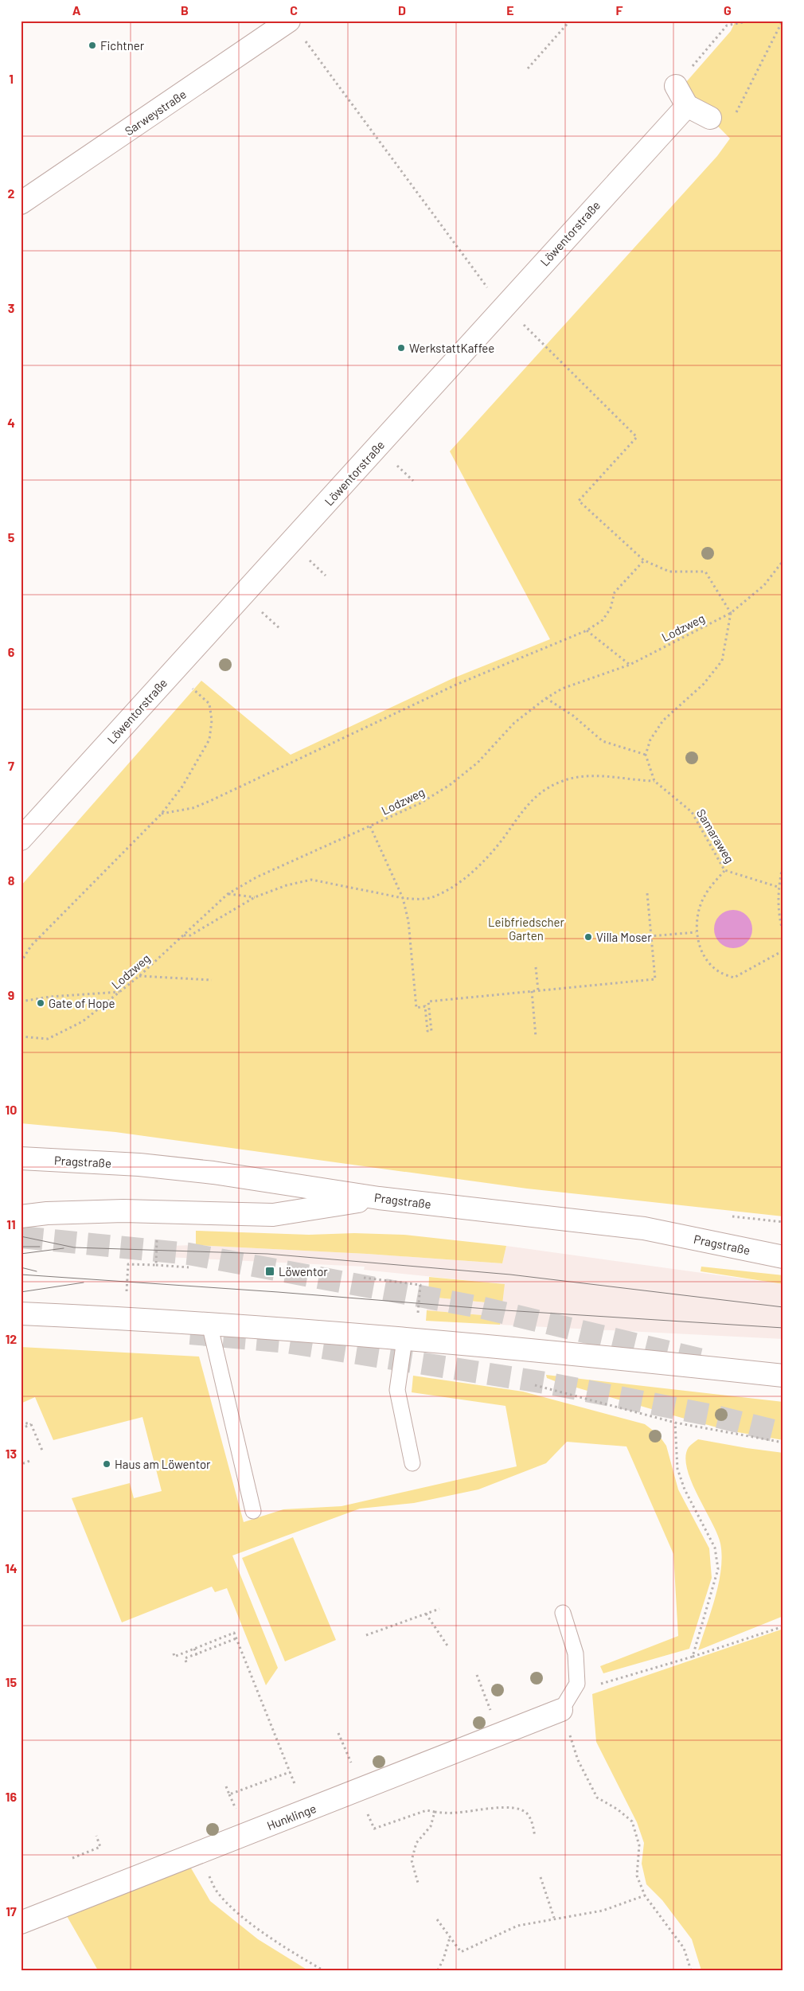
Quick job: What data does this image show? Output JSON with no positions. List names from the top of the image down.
{
  "streets": {
    "street": [
      "Sarweystraße",
      "Löwentorstraße",
      "Pragstraße",
      "Hunklinge"
    ],
    "path": ["Lodzweg", "Samaraweg"]
  },
  "parks": ["Leibfriedscher Garten"],
  "places": {
    "other": [
      "Fichtner",
      "WerkstattKaffee",
      "Villa Moser",
      "Gate of Hope",
      "Haus am Löwentor"
    ],
    "transit": ["Löwentor"]
  },
  "grid": {
    "columns": [
      "A",
      "B",
      "C",
      "D",
      "E",
      "F",
      "G"
    ],
    "rows": [
      "1",
      "2",
      "3",
      "4",
      "5",
      "6",
      "7",
      "8",
      "9",
      "10",
      "11",
      "12",
      "13",
      "14",
      "15",
      "16",
      "17"
    ]
  }
}
